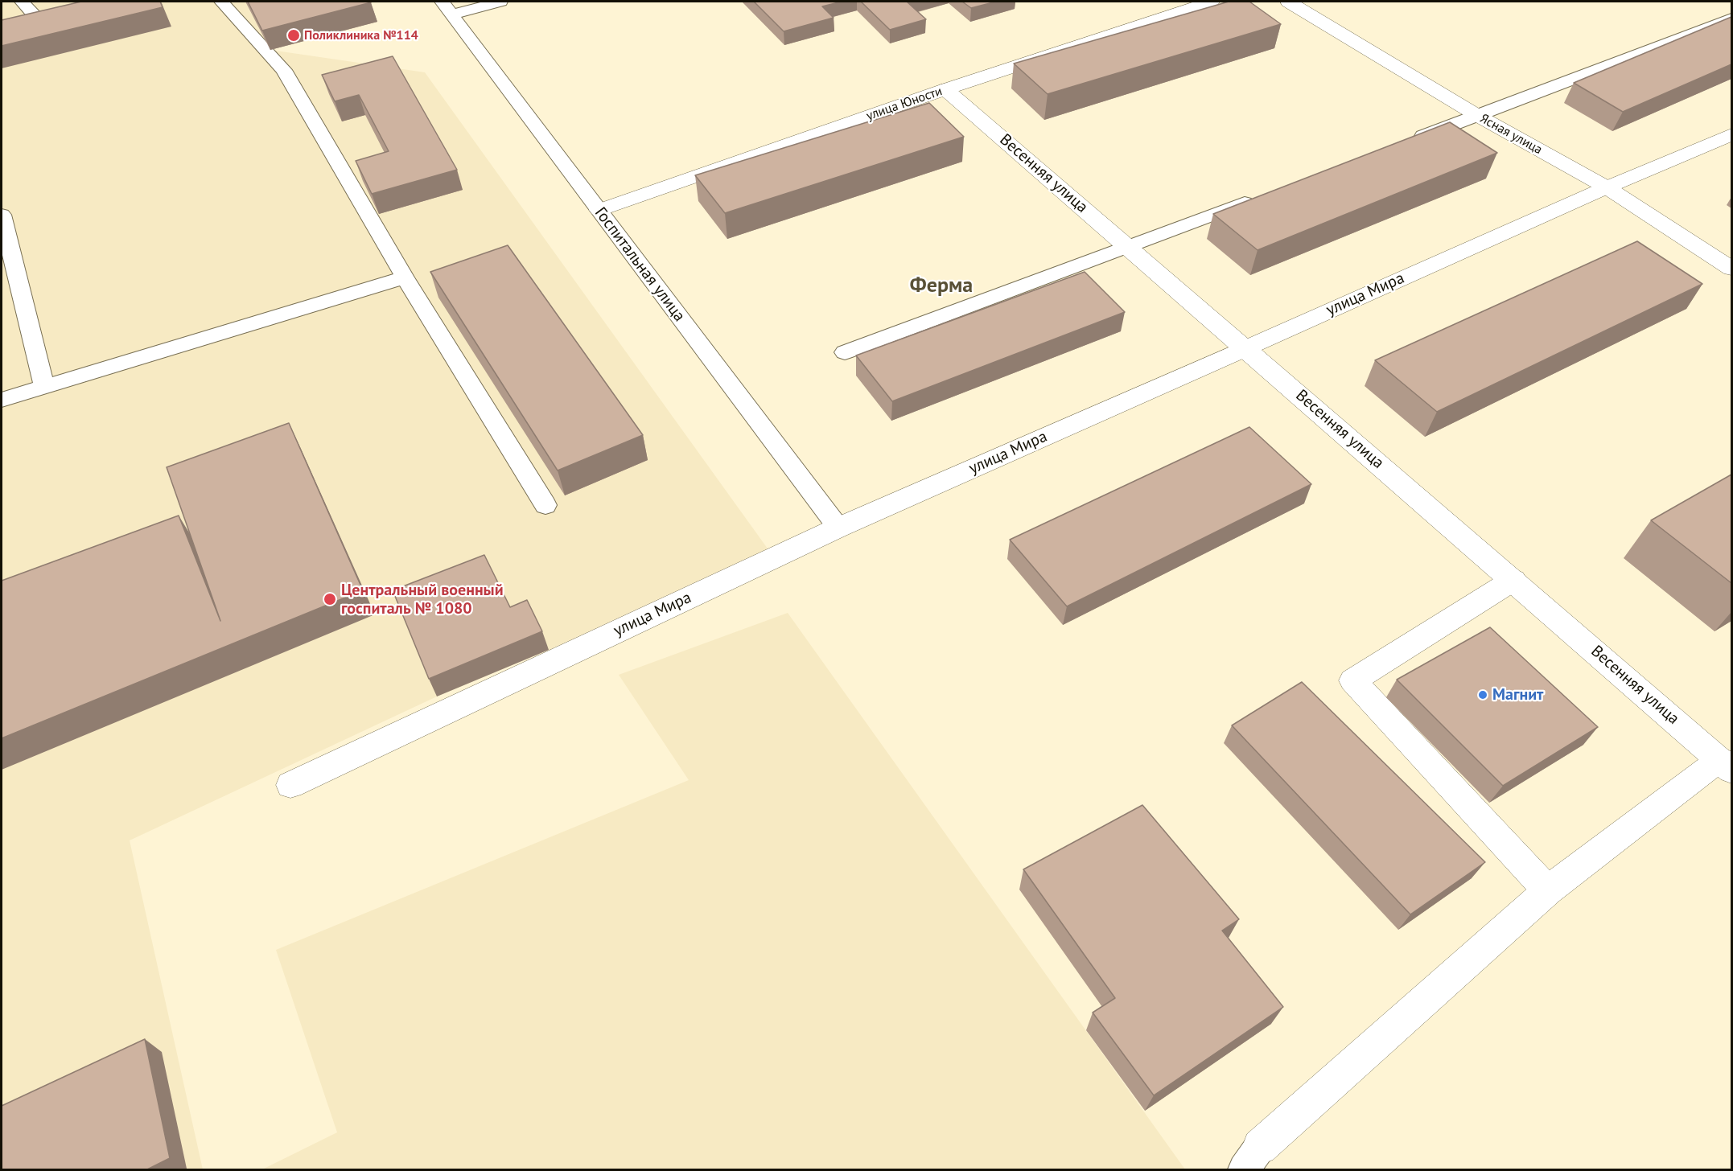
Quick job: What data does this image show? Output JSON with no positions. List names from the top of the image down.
{
  "streets": {
    "street": [
      "улица Юности",
      "Ясная улица",
      "Весенняя улица",
      "улица Мира"
    ],
    "lane": ["Госпитальная улица"]
  },
  "crossings": [
    ["улица Юности", "Весенняя улица"],
    ["улица Юности", "Госпитальная улица"],
    ["Ясная улица", "улица Мира"],
    ["Весенняя улица", "улица Мира"],
    ["Госпитальная улица", "улица Мира"]
  ],
  "districts": ["Ферма"],
  "places": ["Поликлиника №114", "Центральный военный госпиталь № 1080", "Магнит"]
}
